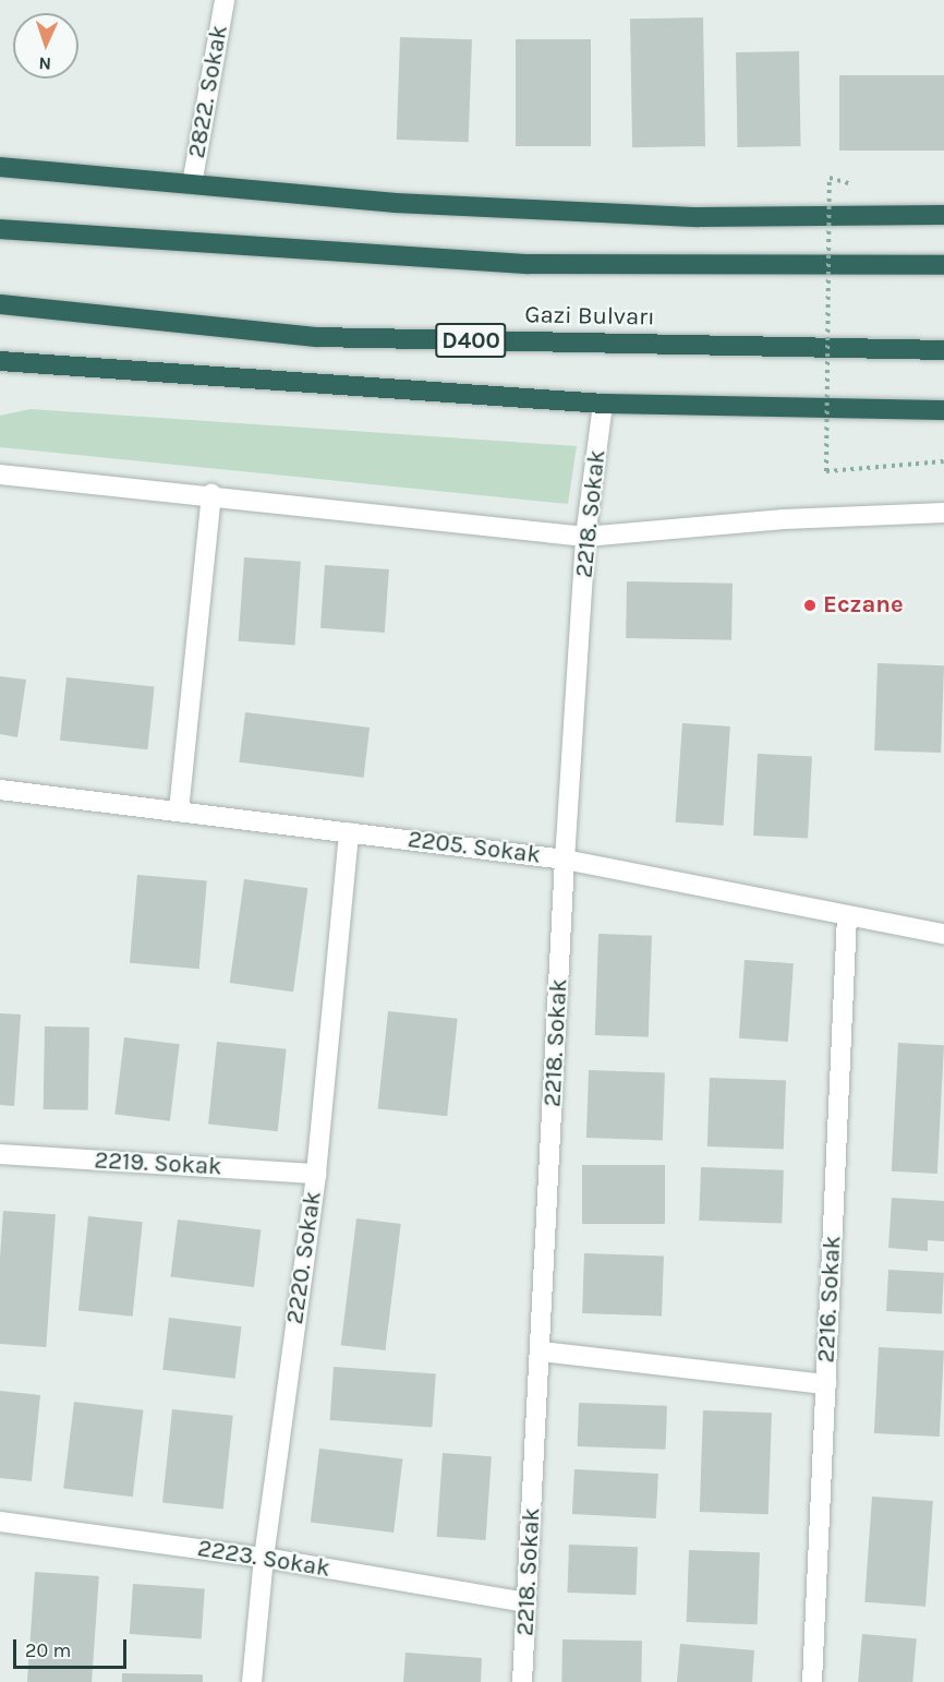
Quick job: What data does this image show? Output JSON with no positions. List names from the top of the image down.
{
  "streets": {
    "highway": ["Gazi Bulvarı", "D400"],
    "street": [
      "2822. Sokak",
      "2218. Sokak",
      "2205. Sokak",
      "2219. Sokak",
      "2220. Sokak",
      "2216. Sokak",
      "2223. Sokak"
    ]
  },
  "crossings": [
    ["2218. Sokak", "2205. Sokak"],
    ["2218. Sokak", "2223. Sokak"],
    ["2205. Sokak", "2220. Sokak"],
    ["2205. Sokak", "2216. Sokak"],
    ["2219. Sokak", "2220. Sokak"],
    ["2220. Sokak", "2223. Sokak"]
  ],
  "places": ["Eczane"],
  "scale_bar": "20 m",
  "north": "bottom"
}
